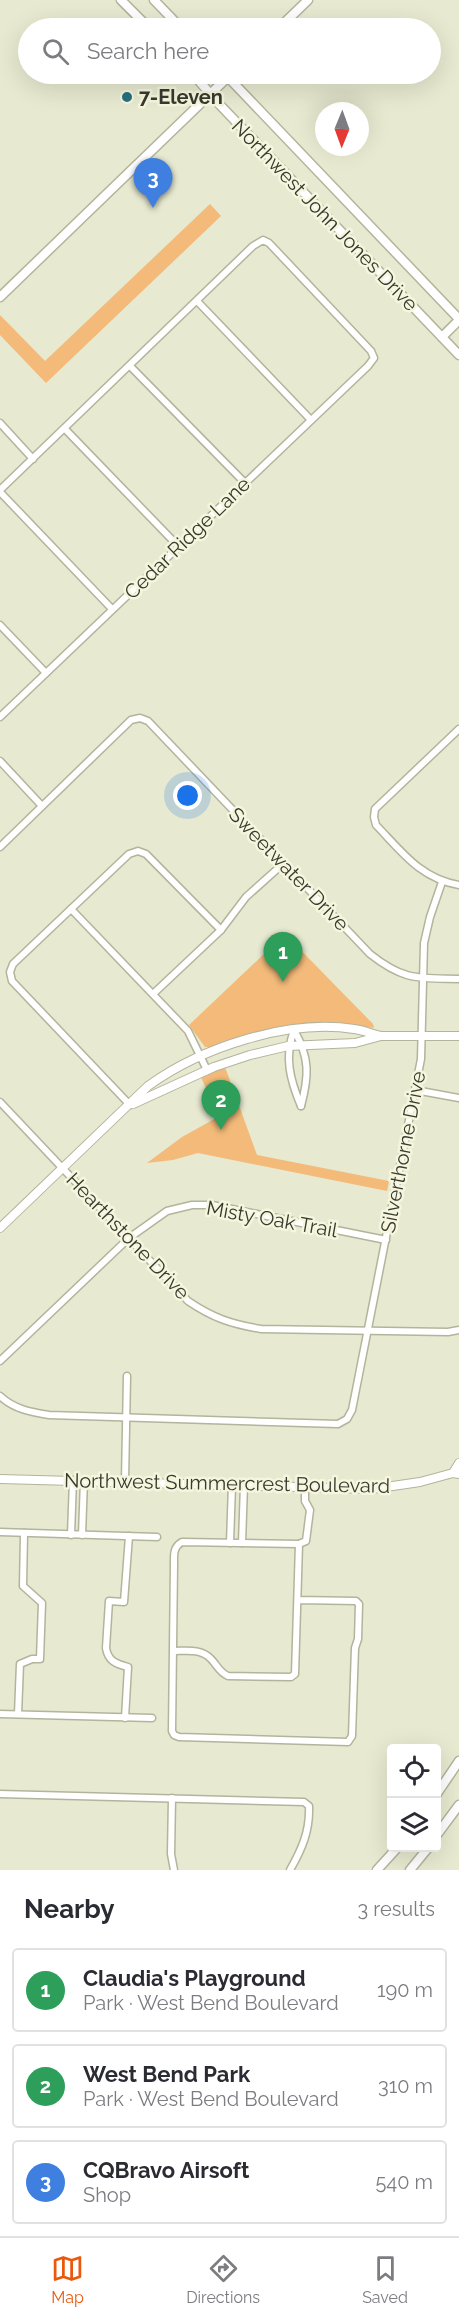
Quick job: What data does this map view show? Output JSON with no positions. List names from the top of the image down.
{
  "streets": {
    "main road": ["Northwest John Jones Drive"],
    "street": [
      "Cedar Ridge Lane",
      "Sweetwater Drive",
      "Silverthorne Drive",
      "Misty Oak Trail",
      "Hearthstone Drive",
      "Northwest Summercrest Boulevard"
    ]
  },
  "crossings": [
    ["Sweetwater Drive", "Silverthorne Drive"],
    ["Silverthorne Drive", "Misty Oak Trail"],
    ["Silverthorne Drive", "Hearthstone Drive"],
    ["Misty Oak Trail", "Hearthstone Drive"]
  ],
  "places": ["7-Eleven"],
  "north": "bottom",
  "page": {
    "search": "Search here",
    "pins": ["3", "1", "2"],
    "heading": ["Nearby", "3 results"],
    "list": [
      {
        "mark": "1",
        "name": "Claudia's Playground",
        "note": "Park · West Bend Boulevard",
        "value": "190 m"
      },
      {
        "mark": "2",
        "name": "West Bend Park",
        "note": "Park · West Bend Boulevard",
        "value": "310 m"
      },
      {
        "mark": "3",
        "name": "CQBravo Airsoft",
        "note": "Shop",
        "value": "540 m"
      }
    ],
    "nav": ["Map", "Directions", "Saved"]
  }
}
